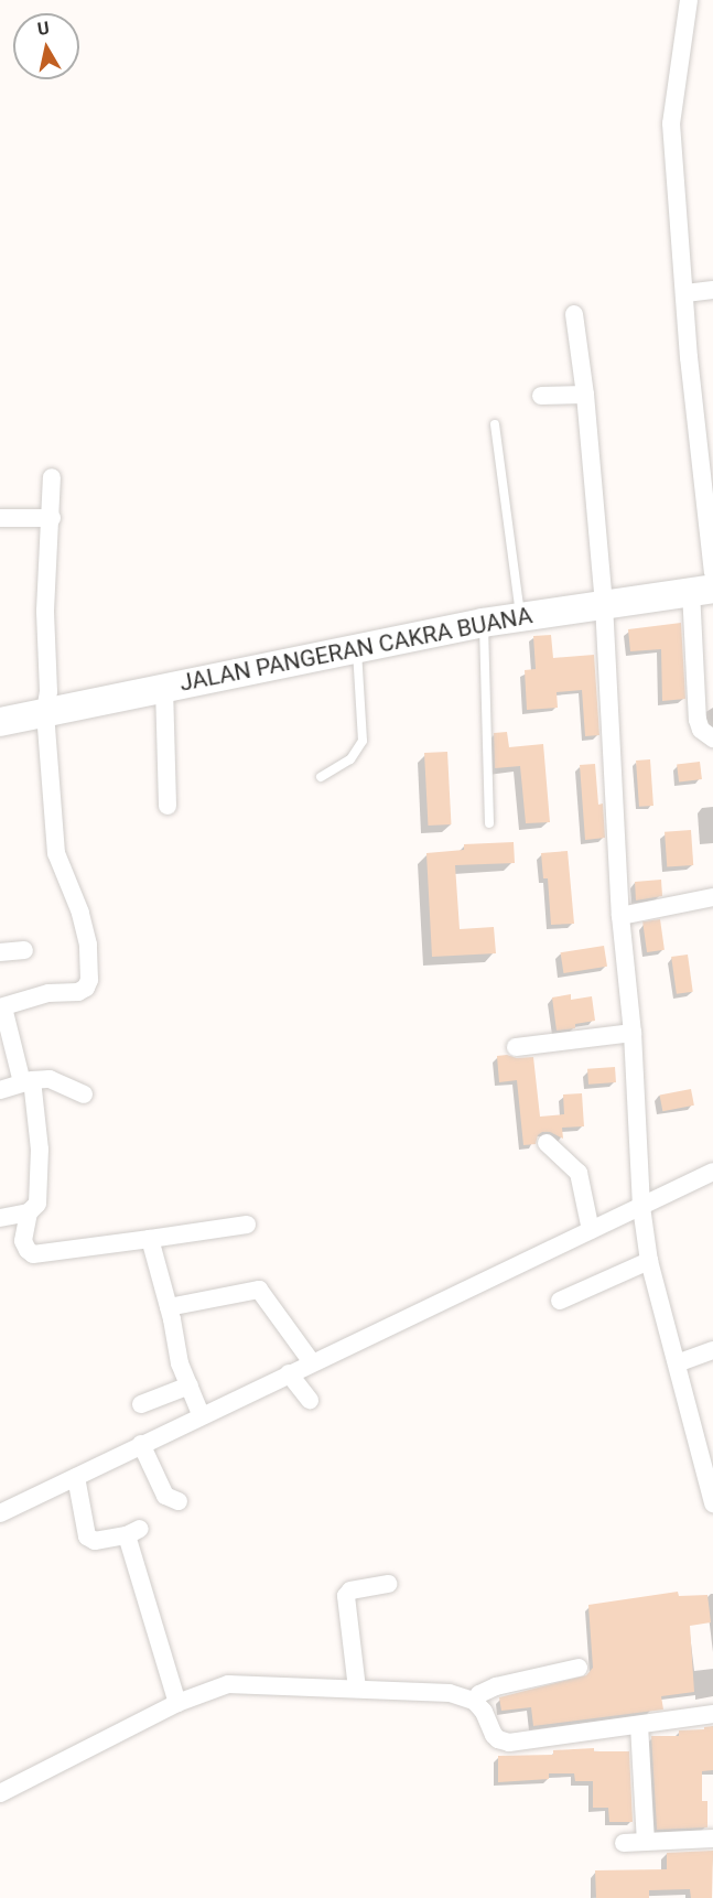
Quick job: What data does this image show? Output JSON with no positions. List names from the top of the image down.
{
  "streets": {
    "main road": ["JALAN PANGERAN CAKRA BUANA"]
  },
  "north": "top"
}
